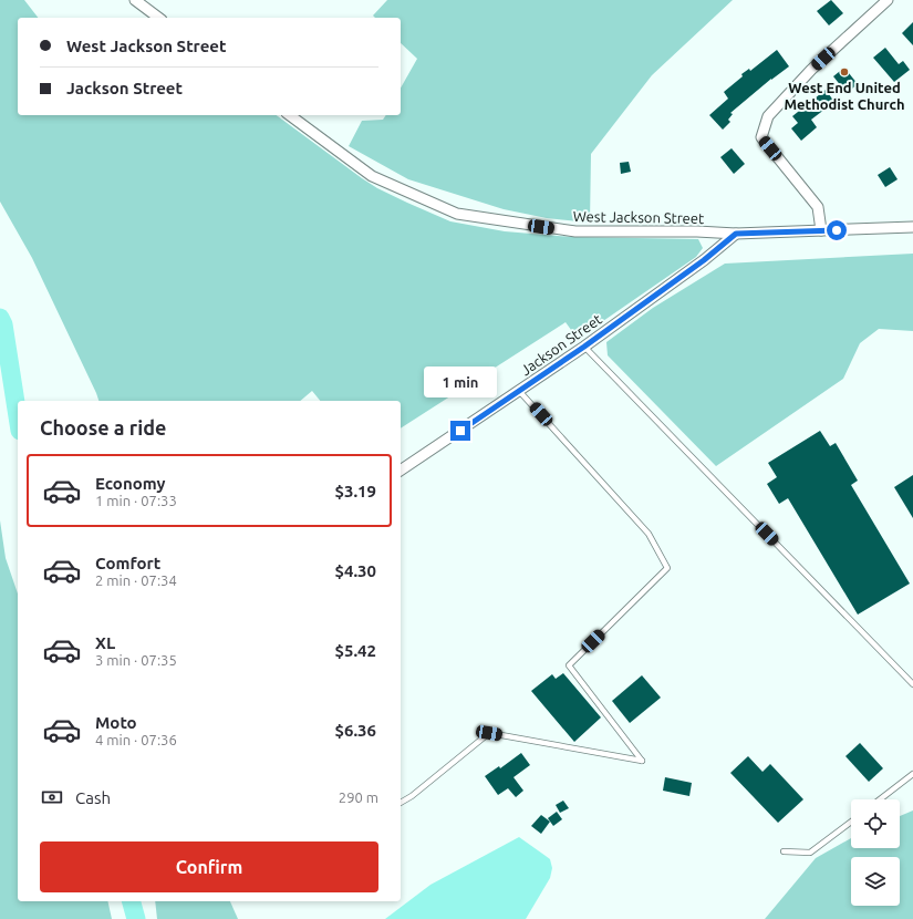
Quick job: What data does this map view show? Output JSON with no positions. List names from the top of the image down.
{
  "streets": {
    "street": ["West Jackson Street", "Jackson Street"]
  },
  "crossings": [
    ["West Jackson Street", "Jackson Street"]
  ],
  "places": ["West End United Methodist Church"],
  "page": {
    "banner": ["West Jackson Street", "Jackson Street"],
    "bubble": "1 min",
    "heading": "Choose a ride",
    "list": [
      {
        "name": "Economy",
        "note": "1 min · 07:33",
        "value": "$3.19"
      },
      {
        "name": "Comfort",
        "note": "2 min · 07:34",
        "value": "$4.30"
      },
      {
        "name": "XL",
        "note": "3 min · 07:35",
        "value": "$5.42"
      },
      {
        "name": "Moto",
        "note": "4 min · 07:36",
        "value": "$6.36"
      }
    ],
    "pay": ["Cash", "290 m"],
    "buttons": "Confirm"
  }
}
